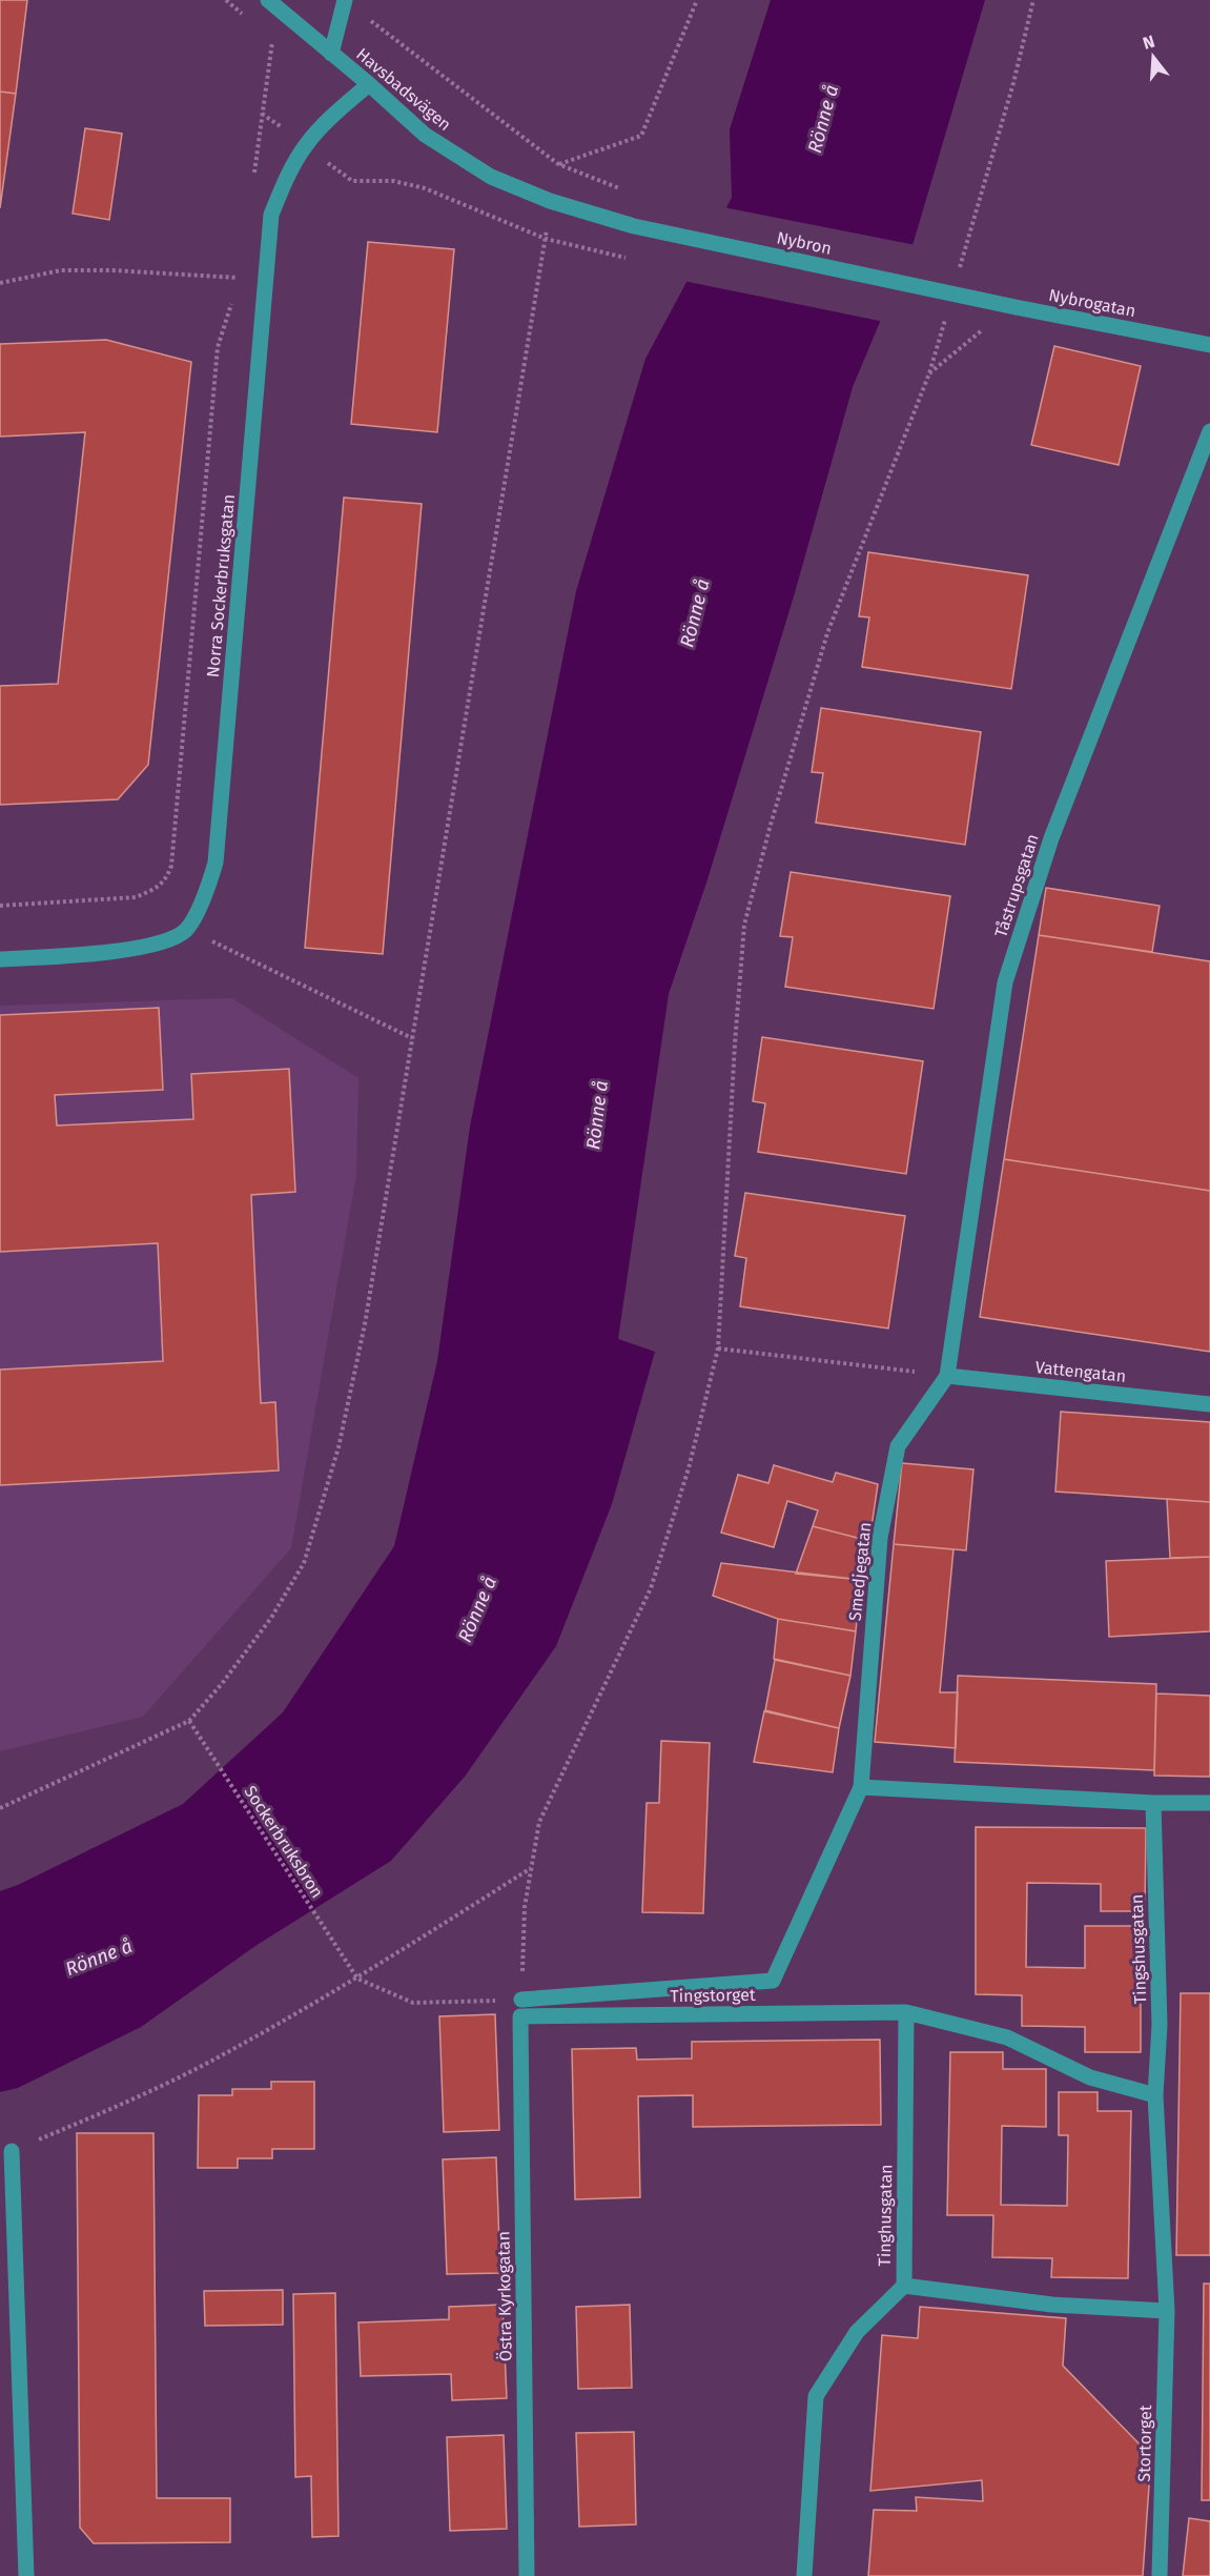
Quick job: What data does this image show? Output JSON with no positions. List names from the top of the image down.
{
  "streets": {
    "street": [
      "Havsbadsvägen",
      "Nybron",
      "Nybrogatan",
      "Norra Sockerbruksgatan",
      "Tåstrupsgatan",
      "Vattengatan",
      "Smedjegatan",
      "Tingshusgatan",
      "Tingstorget",
      "Tinghusgatan",
      "Östra Kyrkogatan",
      "Stortorget"
    ],
    "path": ["Sockerbruksbron"]
  },
  "crossings": [
    ["Havsbadsvägen", "Nybron"],
    ["Havsbadsvägen", "Norra Sockerbruksgatan"],
    ["Nybron", "Nybrogatan"],
    ["Tåstrupsgatan", "Vattengatan"],
    ["Tåstrupsgatan", "Smedjegatan"],
    ["Vattengatan", "Smedjegatan"],
    ["Tingshusgatan", "Stortorget"],
    ["Tingstorget", "Tinghusgatan"],
    ["Tingstorget", "Östra Kyrkogatan"]
  ],
  "water": ["Rönne å"],
  "north": "top"
}
